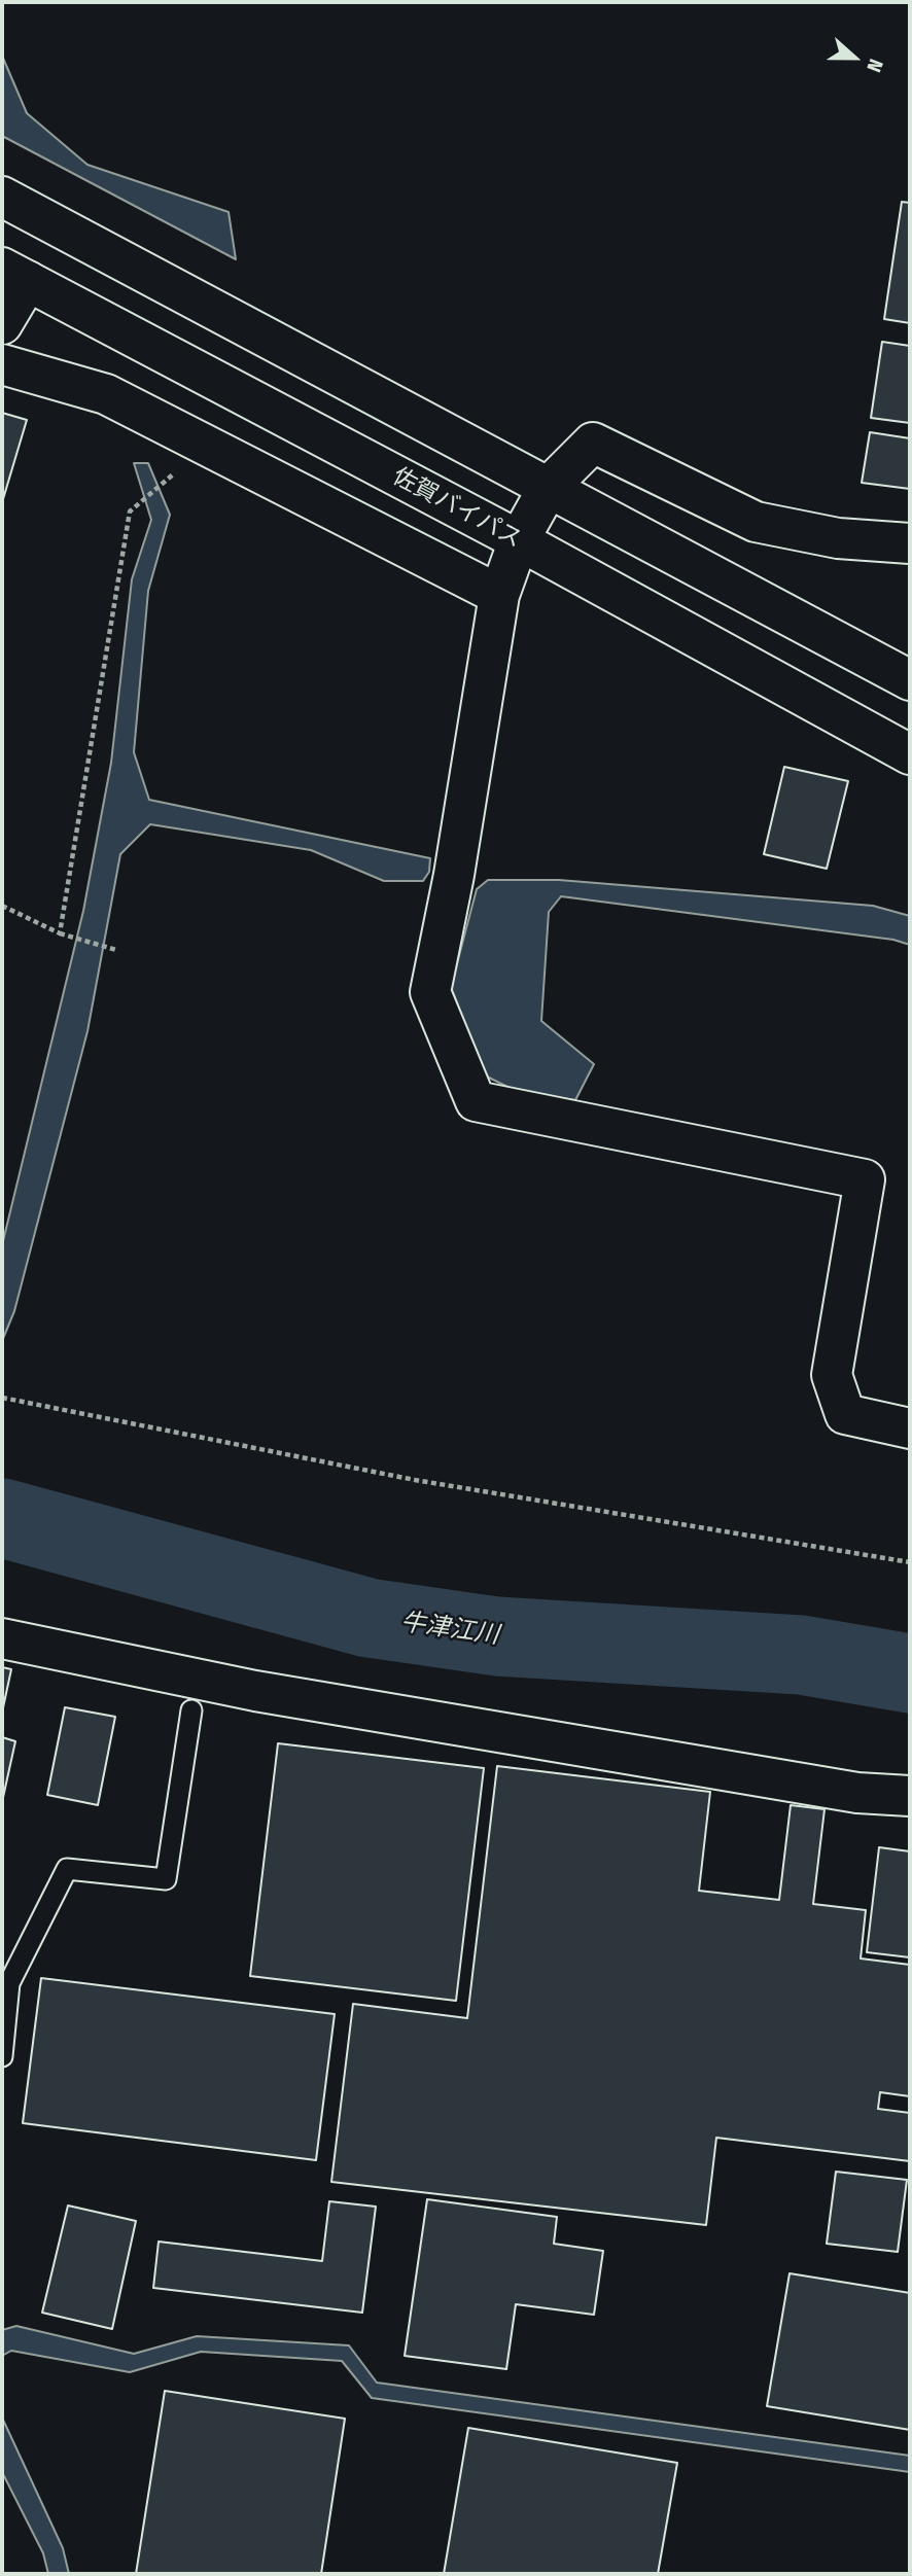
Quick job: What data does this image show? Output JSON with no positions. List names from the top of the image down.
{
  "streets": {
    "main road": ["佐賀バイパス"]
  },
  "water": ["牛津江川"],
  "north": "right"
}
